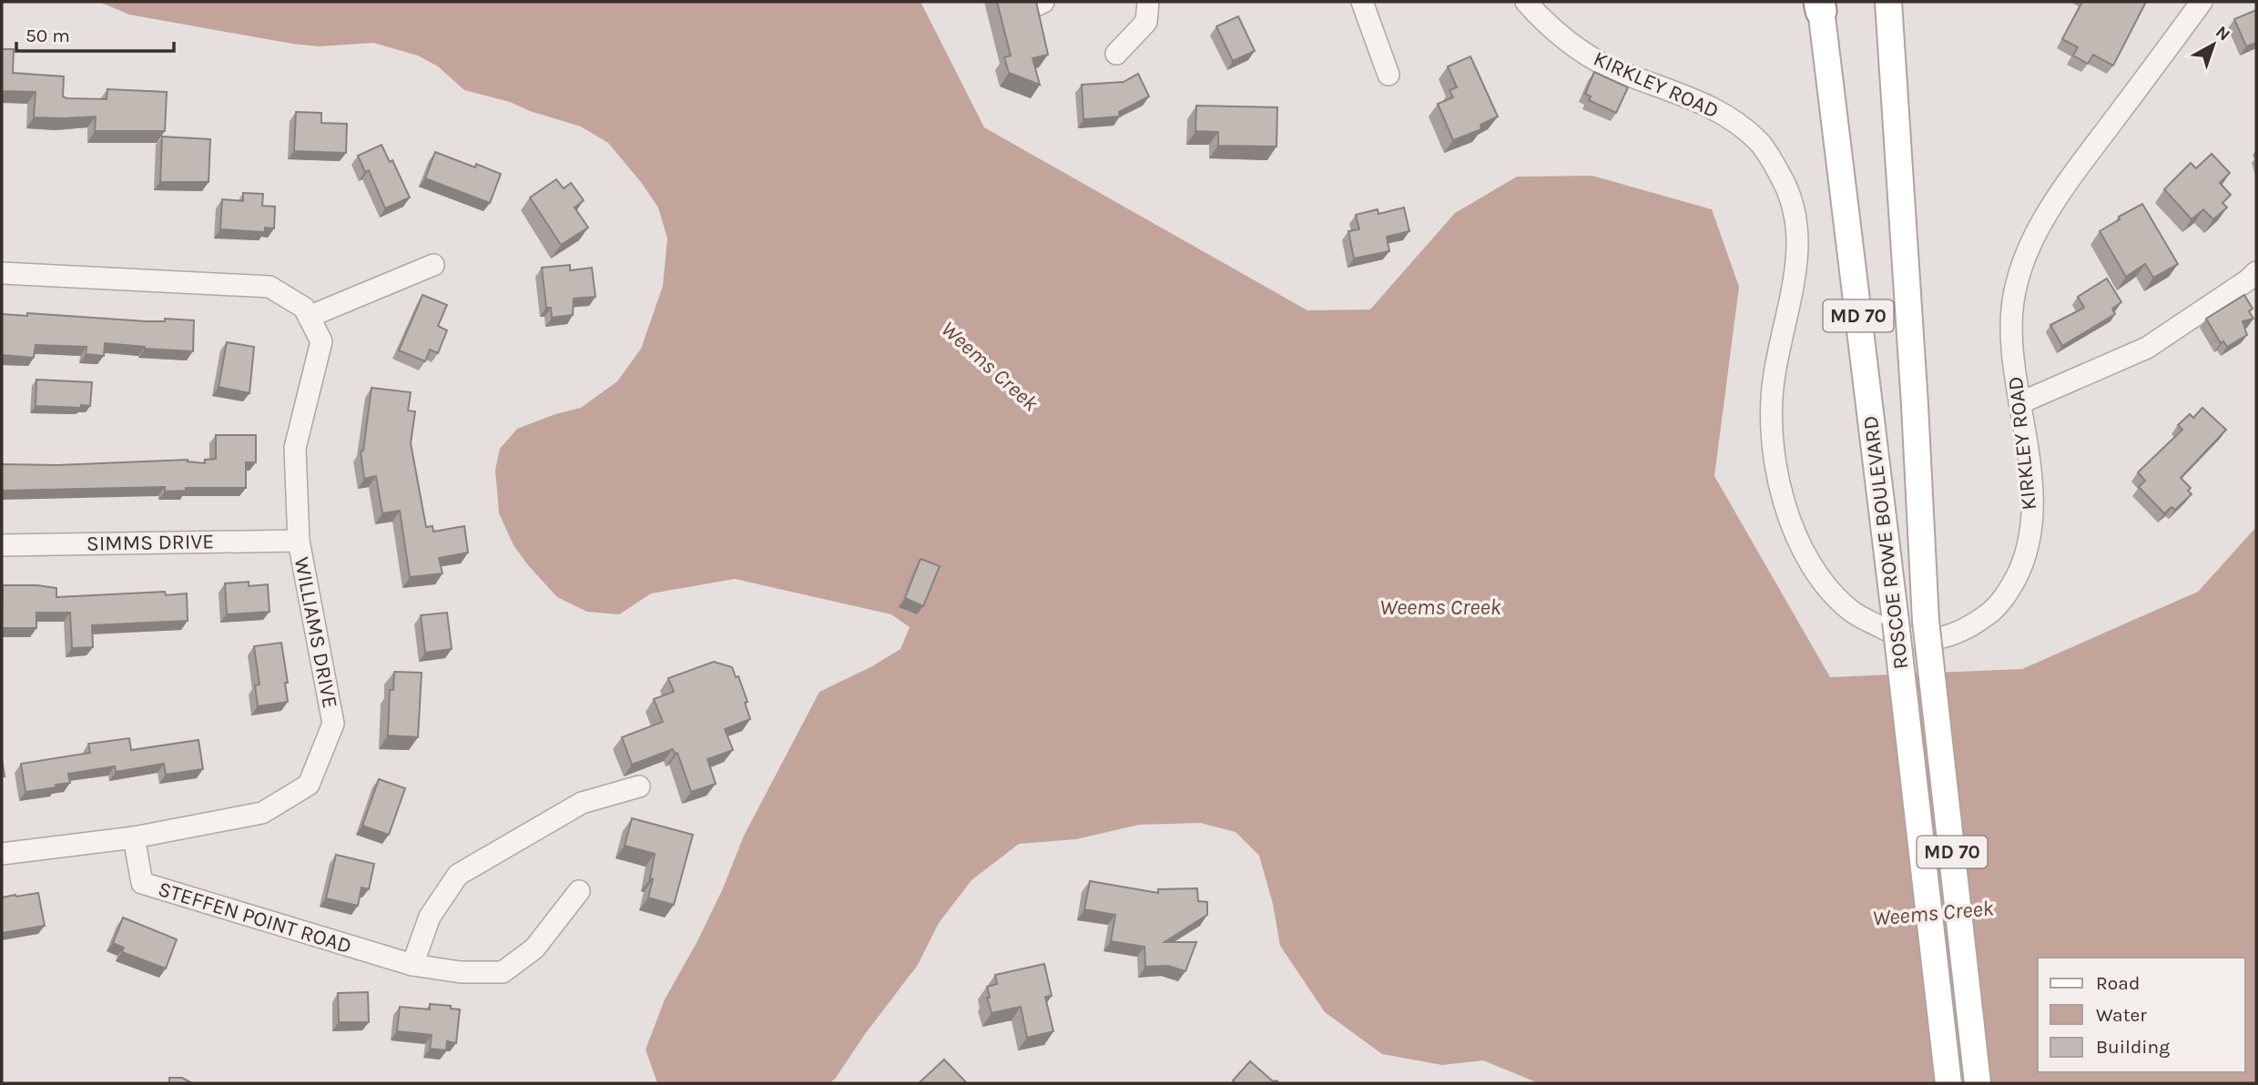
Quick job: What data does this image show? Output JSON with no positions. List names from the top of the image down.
{
  "streets": {
    "main road": ["MD 70", "ROSCOE ROWE BOULEVARD"],
    "street": [
      "KIRKLEY ROAD",
      "SIMMS DRIVE",
      "WILLIAMS DRIVE",
      "STEFFEN POINT ROAD"
    ]
  },
  "crossings": [
    ["SIMMS DRIVE", "WILLIAMS DRIVE"],
    ["WILLIAMS DRIVE", "STEFFEN POINT ROAD"]
  ],
  "water": ["Weems Creek"],
  "legend": ["Road", "Water", "Building"],
  "scale_bar": "50 m",
  "north": "top right"
}
